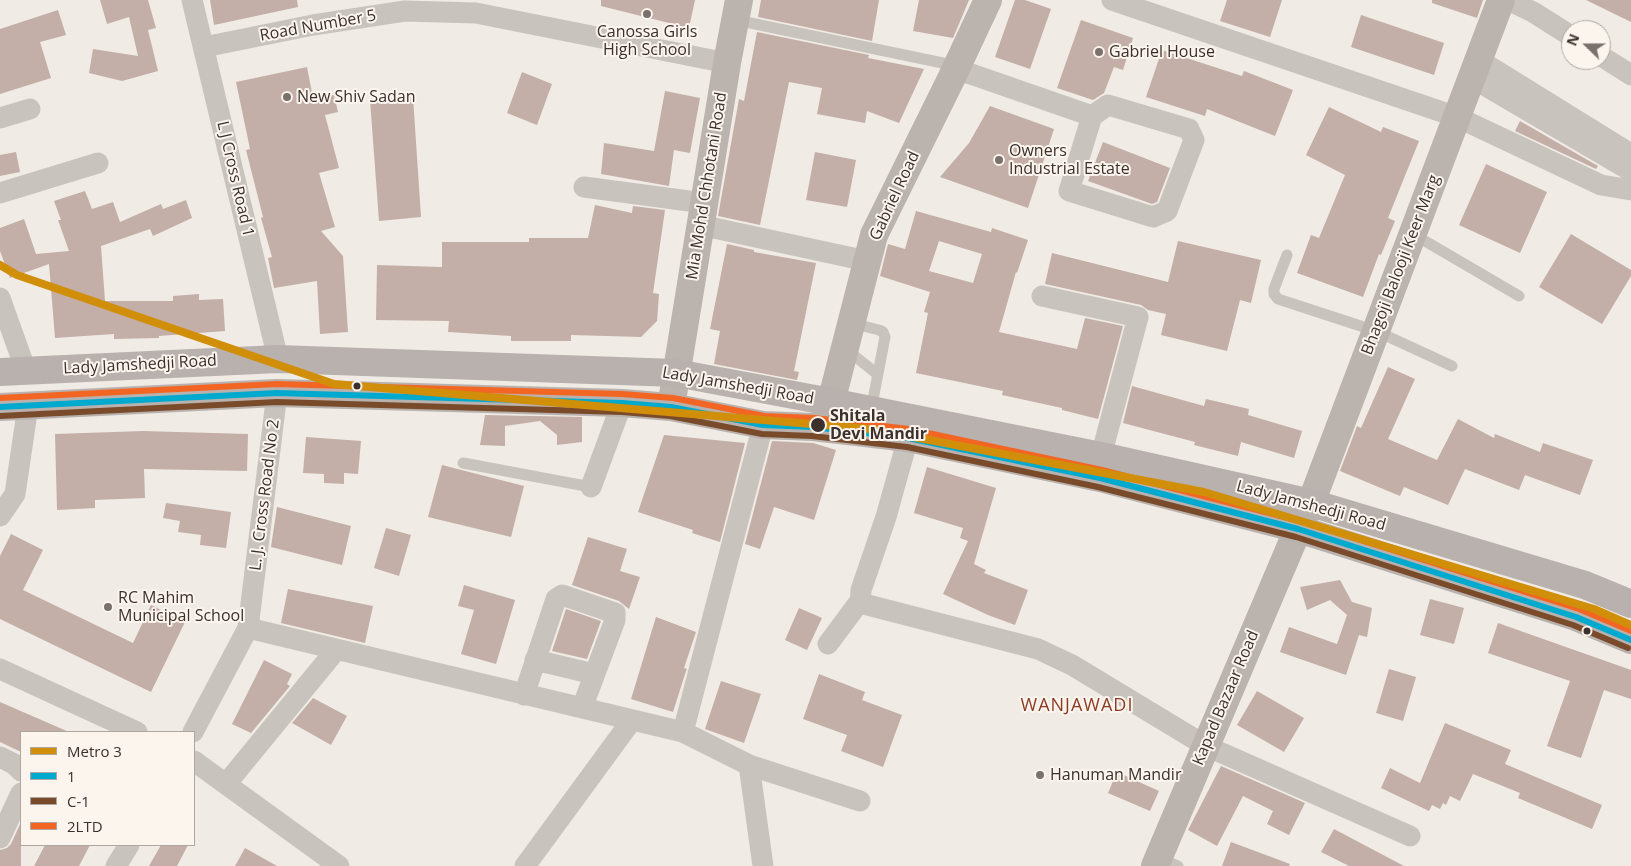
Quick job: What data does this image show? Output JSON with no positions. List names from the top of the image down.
{
  "streets": {
    "main road": ["Lady Jamshedji Road"],
    "street": [
      "Road Number 5",
      "L J Cross Road 1",
      "Mia Mohd Chhotani Road",
      "Gabriel Road",
      "Bhagoji Balooji Keer Marg",
      "L. J. Cross Road No 2",
      "Kapad Bazaar Road"
    ]
  },
  "crossings": [
    ["Road Number 5", "L J Cross Road 1"],
    ["Road Number 5", "Mia Mohd Chhotani Road"],
    ["L J Cross Road 1", "Lady Jamshedji Road"],
    ["Mia Mohd Chhotani Road", "Lady Jamshedji Road"],
    ["Gabriel Road", "Lady Jamshedji Road"],
    ["Bhagoji Balooji Keer Marg", "Lady Jamshedji Road"],
    ["Bhagoji Balooji Keer Marg", "Kapad Bazaar Road"],
    ["Lady Jamshedji Road", "L. J. Cross Road No 2"],
    ["Lady Jamshedji Road", "Kapad Bazaar Road"]
  ],
  "districts": ["WANJAWADI"],
  "places": [
    "Canossa Girls High School",
    "Gabriel House",
    "New Shiv Sadan",
    "Owners Industrial Estate",
    "Shitala Devi Mandir",
    "RC Mahim Municipal School",
    "Hanuman Mandir"
  ],
  "lines": [
    "metro line 3",
    "transit line 2LTD",
    "transit line 1",
    "transit line C-1"
  ],
  "legend": [
    "Metro 3",
    "1",
    "C-1",
    "2LTD"
  ],
  "north": "left"
}
